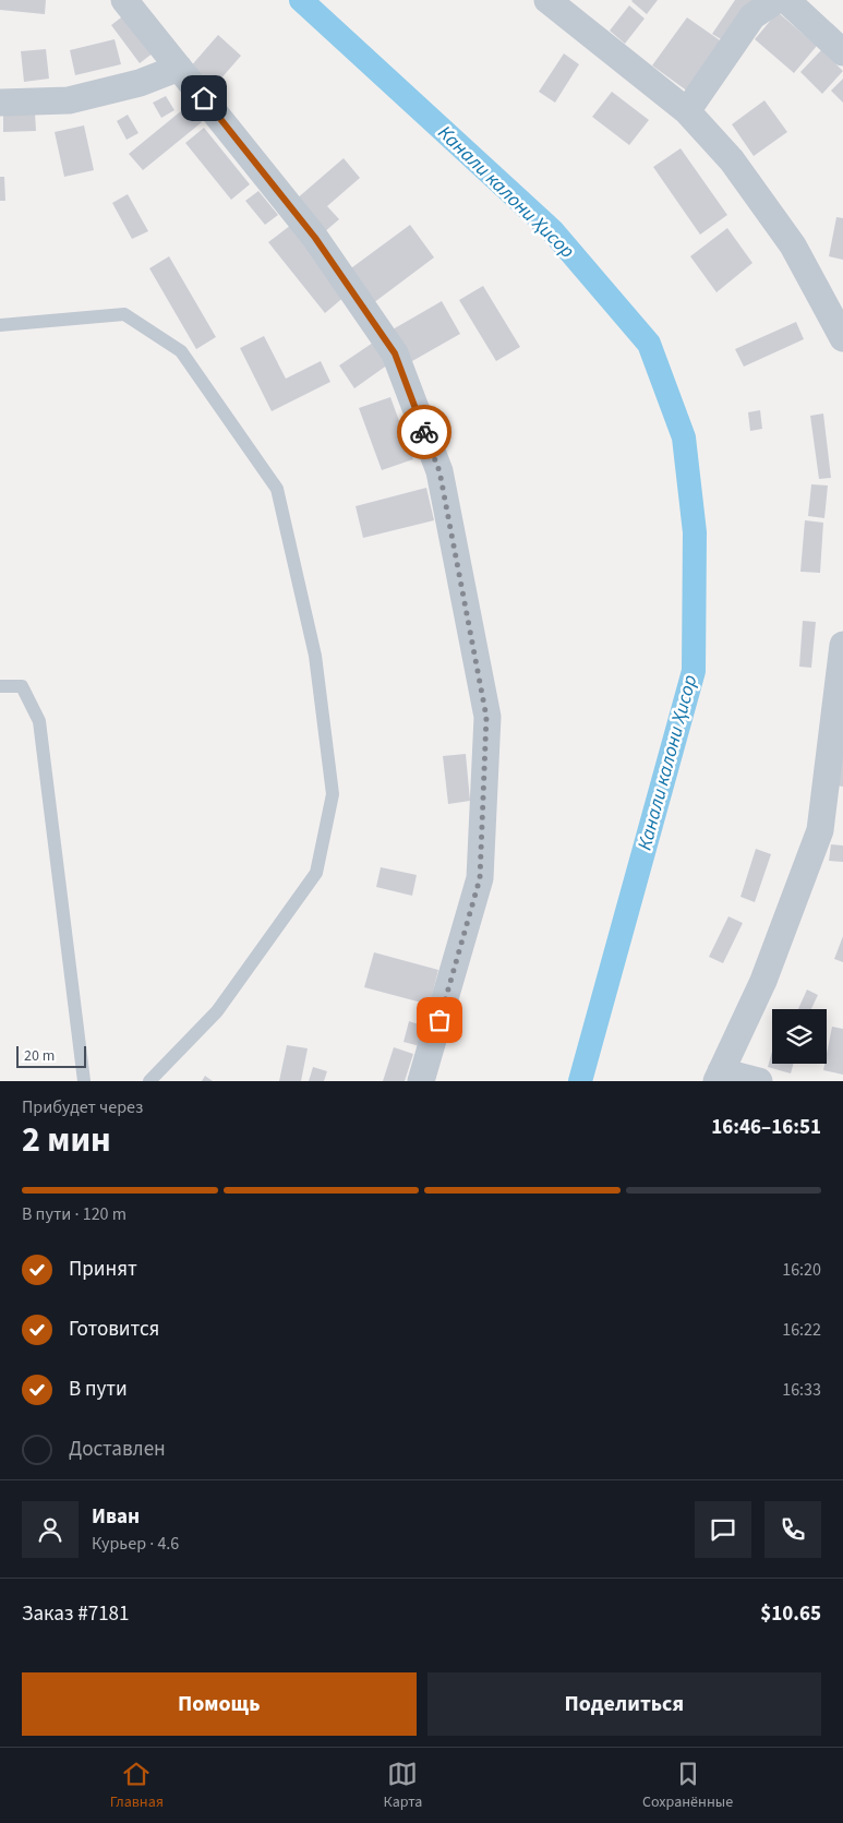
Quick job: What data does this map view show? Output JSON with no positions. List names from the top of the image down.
{
  "water": ["Канали калони Ҳисор"],
  "scale_bar": "20 m",
  "page": {
    "scale": "20 m",
    "heading": ["2 мин", "Прибудет через", "16:46–16:51"],
    "panel": [
      "Иван",
      "Курьер · 4.6",
      "Заказ #7181",
      "$10.65"
    ],
    "bar": "В пути · 120 m",
    "list": [
      ["Принят", "16:20"],
      ["Готовится", "16:22"],
      ["В пути", "16:33"],
      "Доставлен"
    ],
    "buttons": ["Помощь", "Поделиться"],
    "tabs": ["Главная", "Карта", "Сохранённые"]
  }
}
